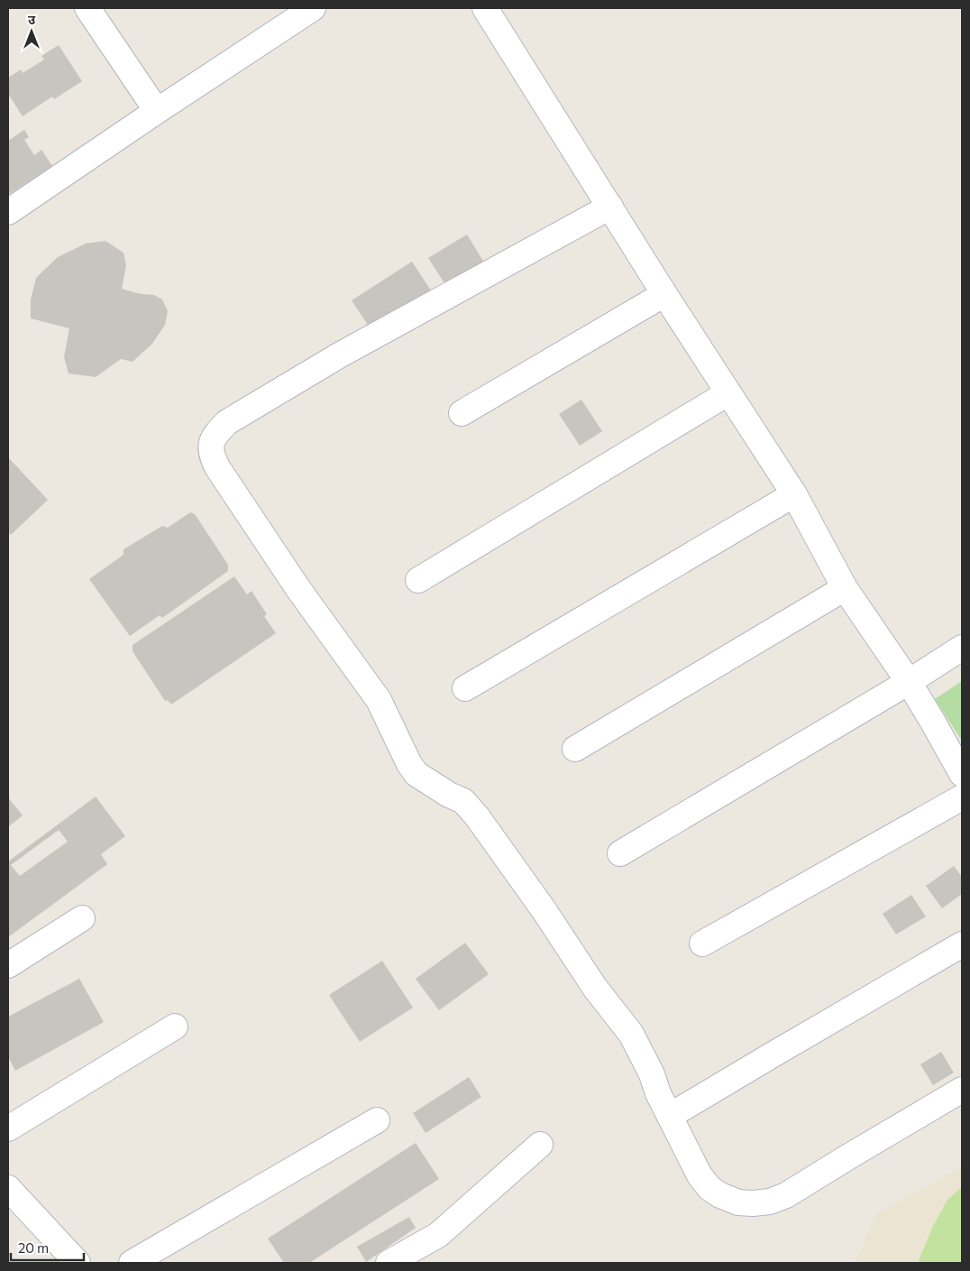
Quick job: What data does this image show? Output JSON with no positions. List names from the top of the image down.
{
  "scale_bar": "20 m",
  "north": "top"
}
